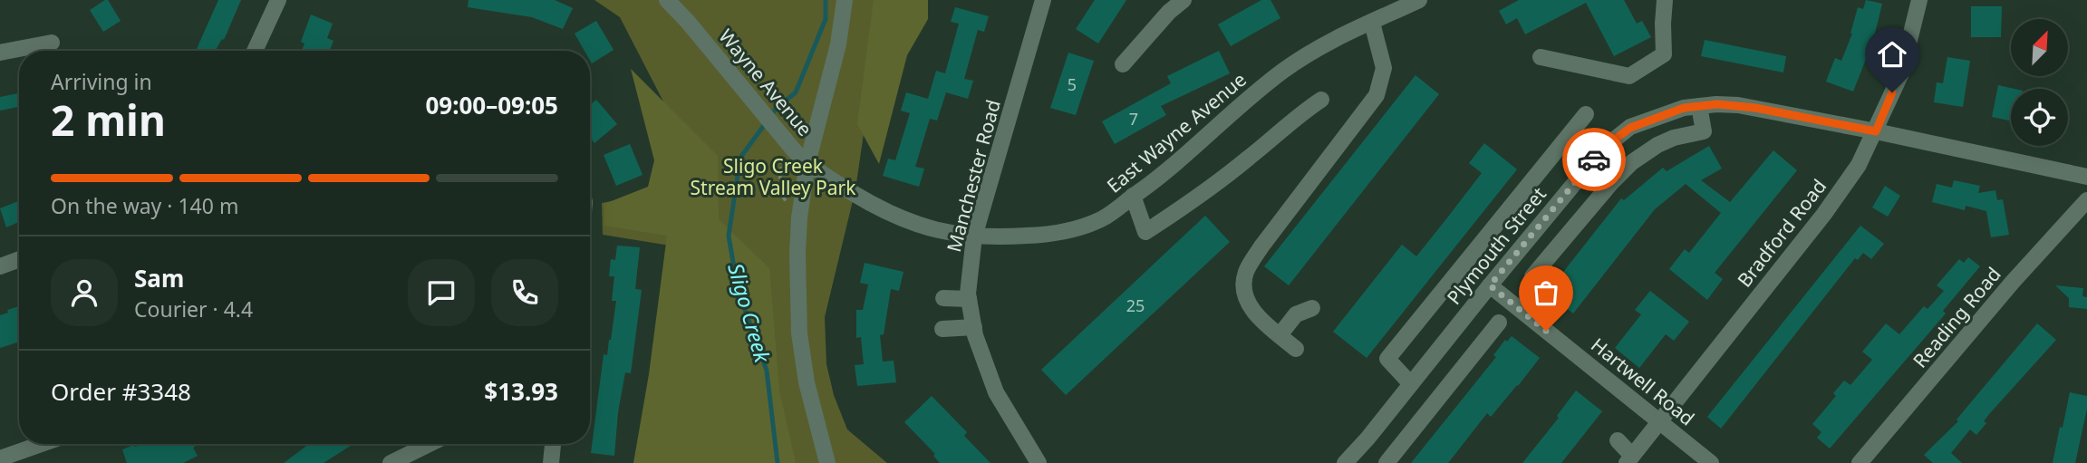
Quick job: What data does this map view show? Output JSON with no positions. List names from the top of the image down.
{
  "streets": {
    "street": [
      "Wayne Avenue",
      "East Wayne Avenue",
      "Manchester Road",
      "Bradford Road",
      "Plymouth Street",
      "Reading Road",
      "Hartwell Road"
    ]
  },
  "crossings": [
    ["Wayne Avenue", "East Wayne Avenue"],
    ["East Wayne Avenue", "Manchester Road"],
    ["Bradford Road", "Plymouth Street"],
    ["Bradford Road", "Hartwell Road"],
    ["Plymouth Street", "Hartwell Road"]
  ],
  "water": ["Sligo Creek"],
  "parks": ["Sligo Creek Stream Valley Park"],
  "house_numbers": ["5", "7", "25"],
  "north": "top right",
  "page": {
    "heading": ["2 min", "Arriving in", "09:00–09:05"],
    "panel": [
      "Sam",
      "Courier · 4.4",
      "Order #3348",
      "$13.93"
    ],
    "bar": "On the way · 140 m"
  }
}
